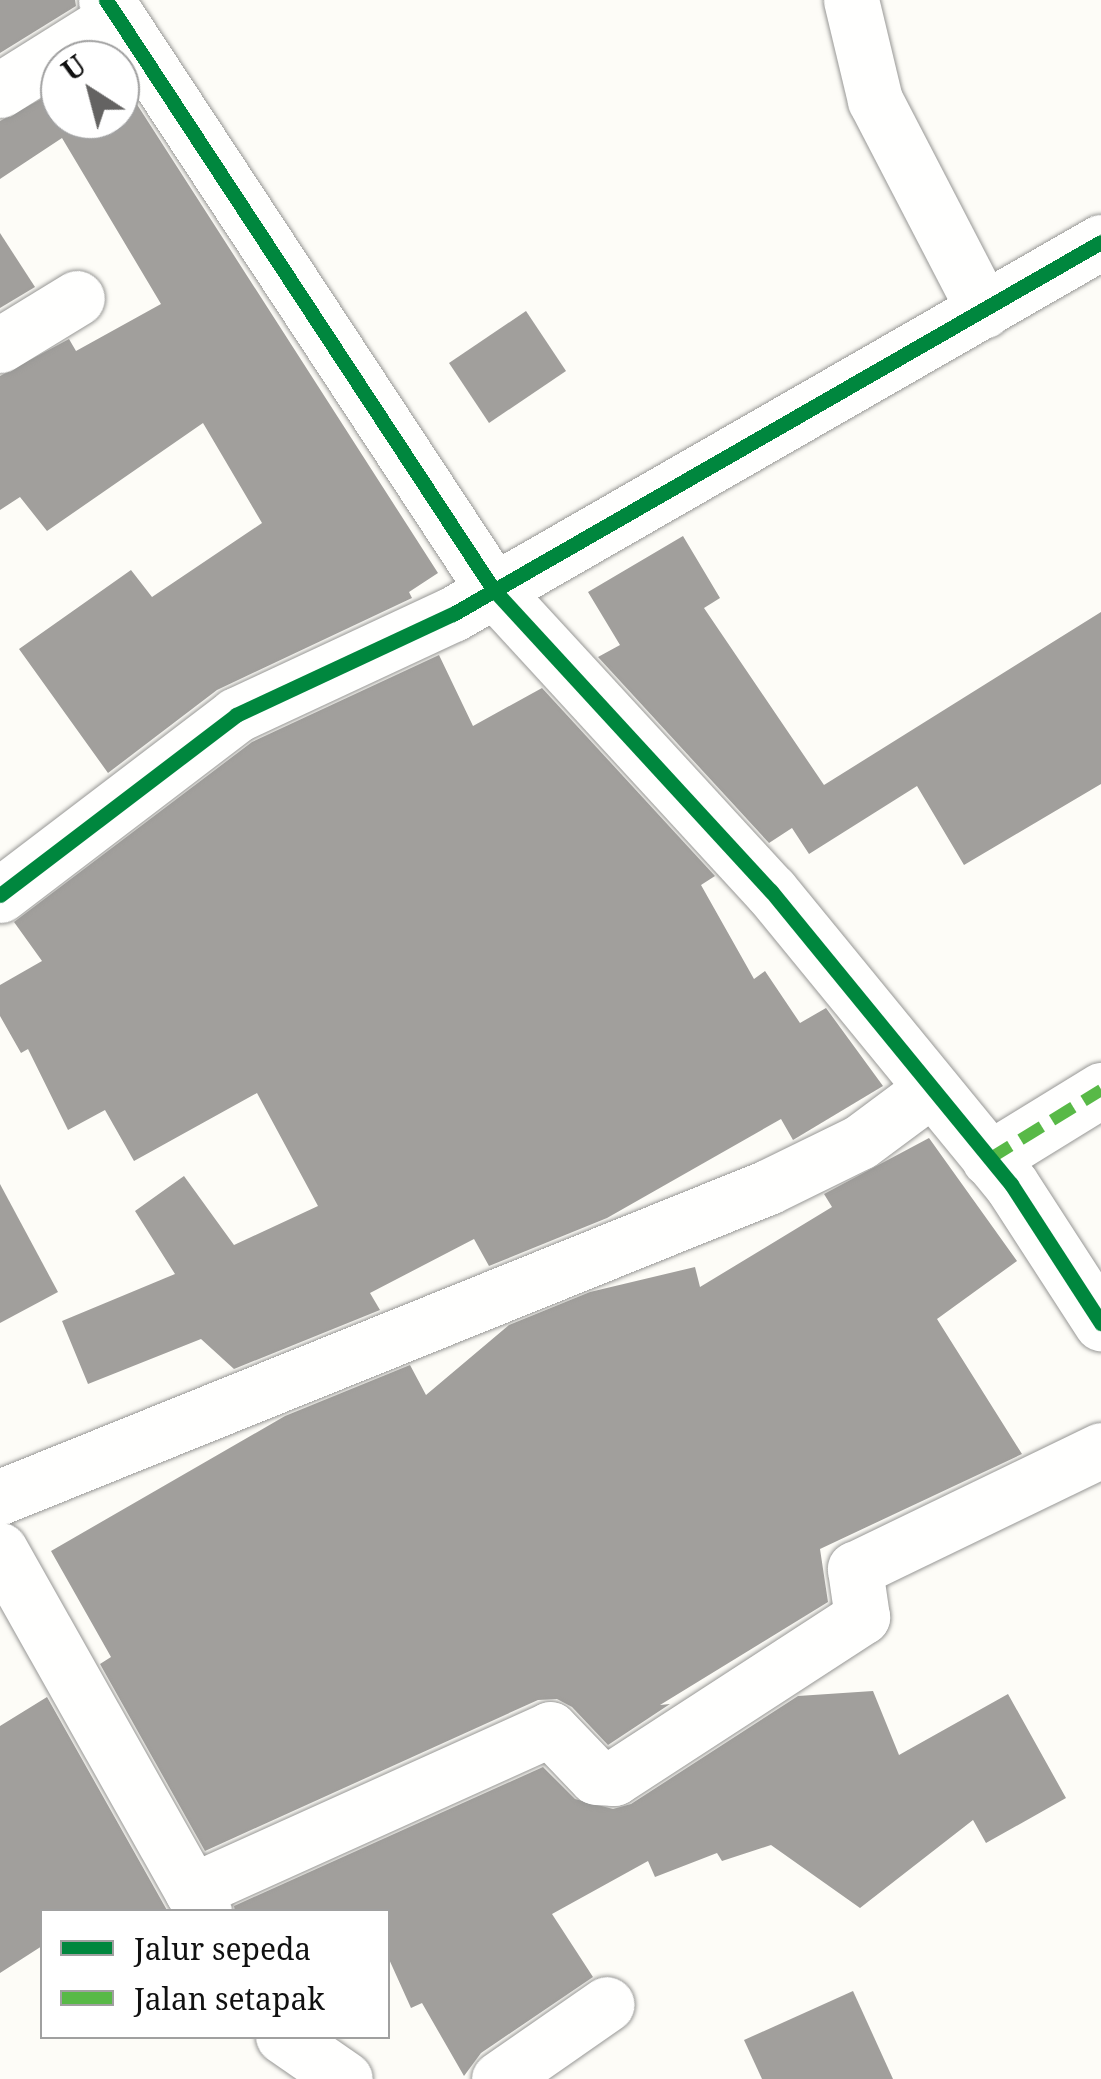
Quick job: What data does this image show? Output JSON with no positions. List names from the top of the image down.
{
  "legend": ["Jalur sepeda", "Jalan setapak"],
  "north": "top left"
}
